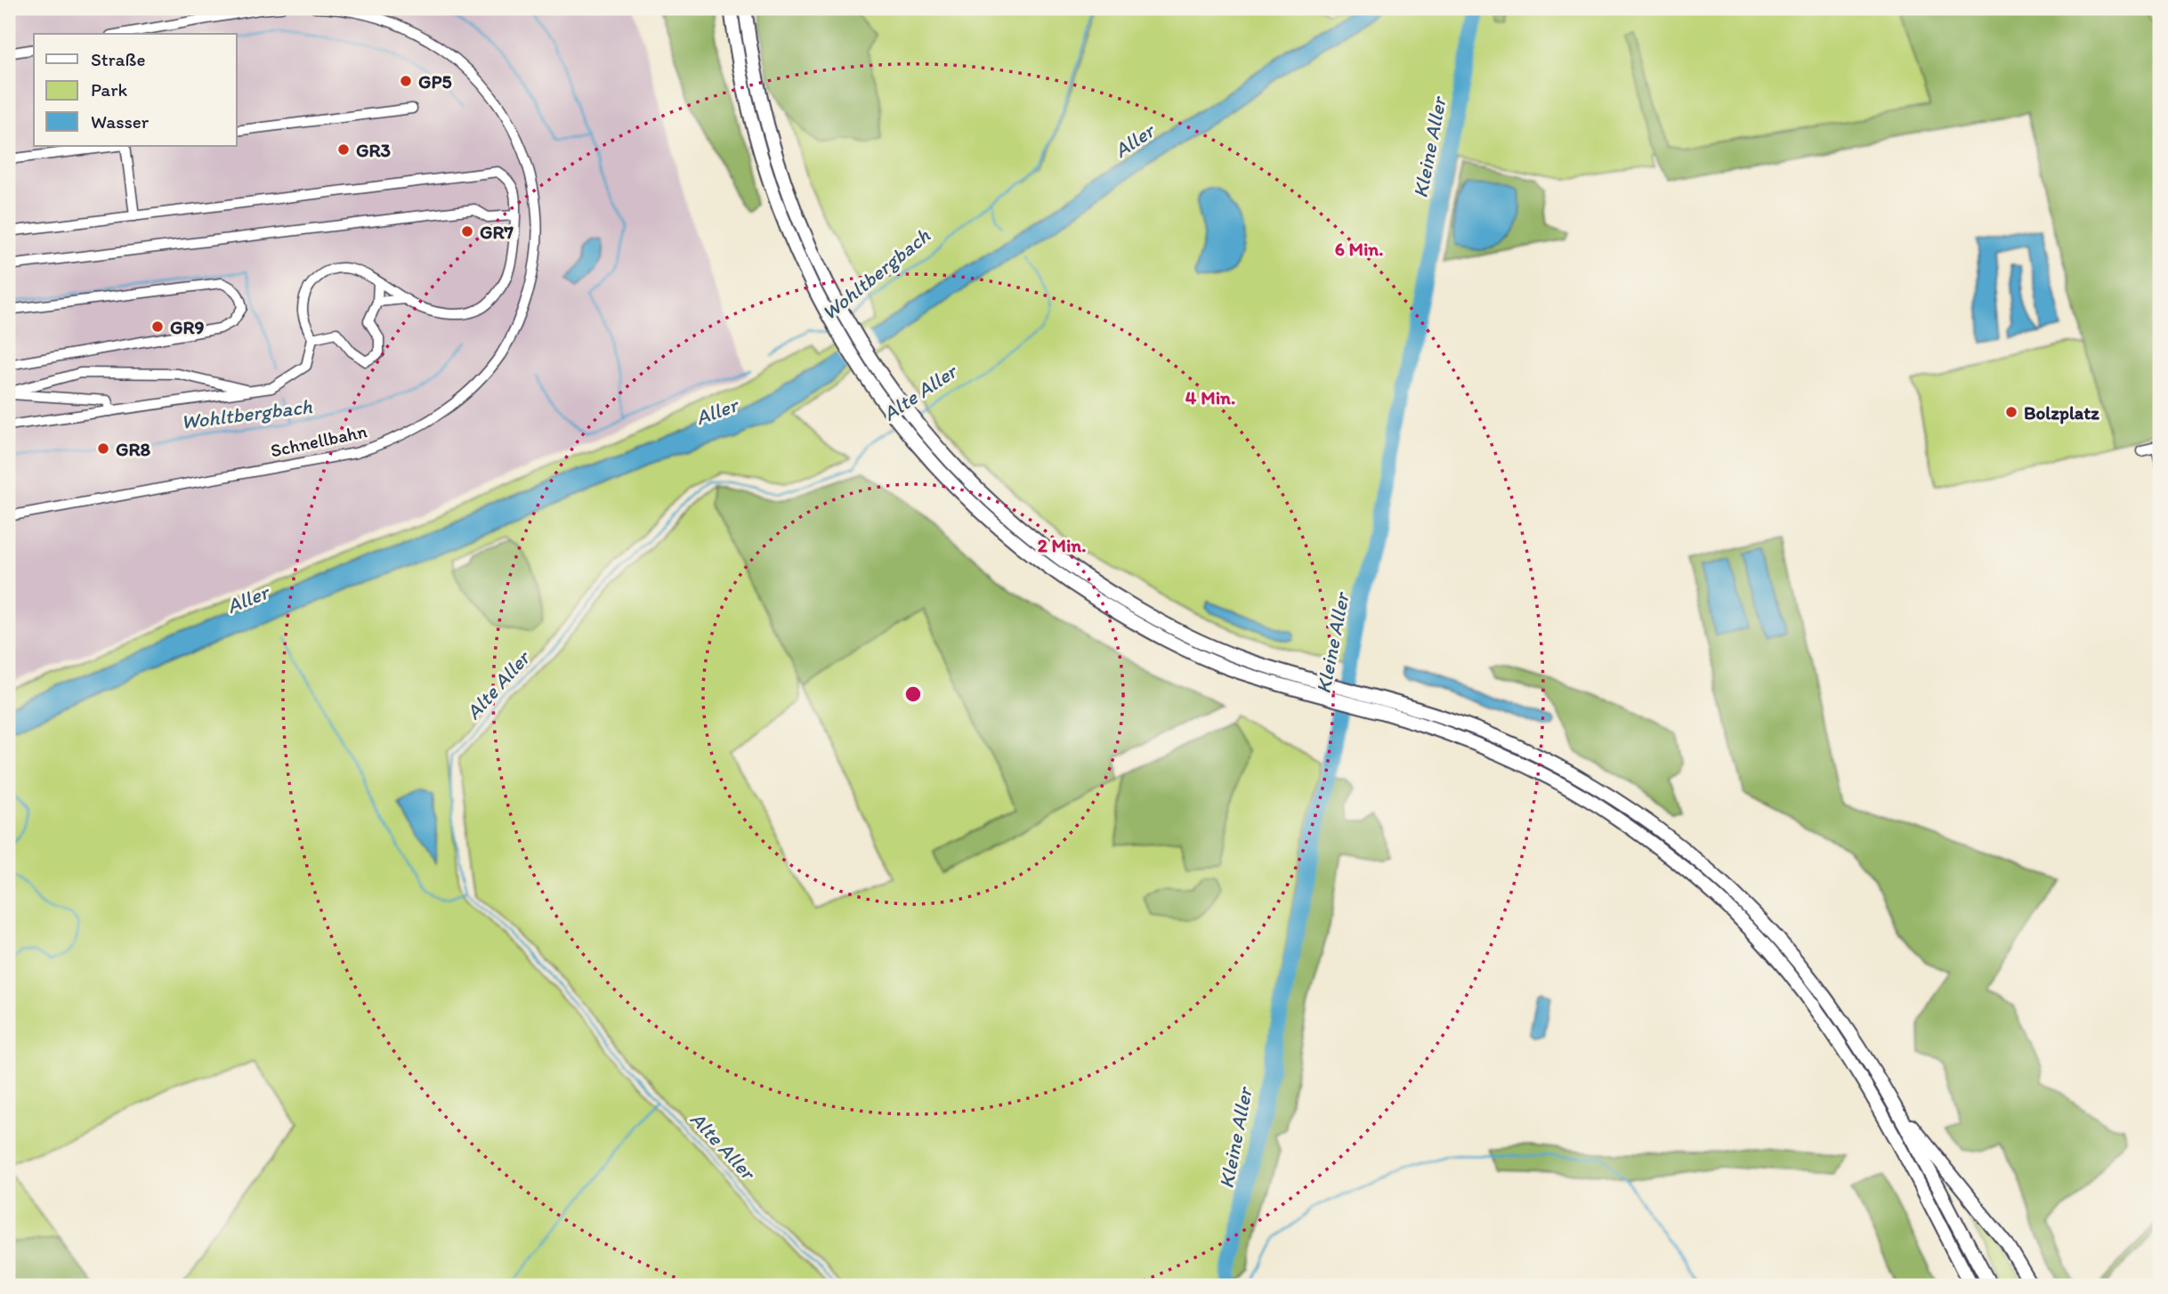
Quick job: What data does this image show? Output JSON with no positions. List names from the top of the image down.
{
  "streets": {
    "street": ["Schnellbahn"]
  },
  "water": [
    "Aller",
    "Kleine Aller",
    "Wohltbergbach",
    "Alte Aller"
  ],
  "places": [
    "GP5",
    "GR3",
    "GR7",
    "GR9",
    "Bolzplatz",
    "GR8"
  ],
  "legend": ["Straße", "Park", "Wasser"],
  "rings": ["6 Min.", "4 Min.", "2 Min."]
}
